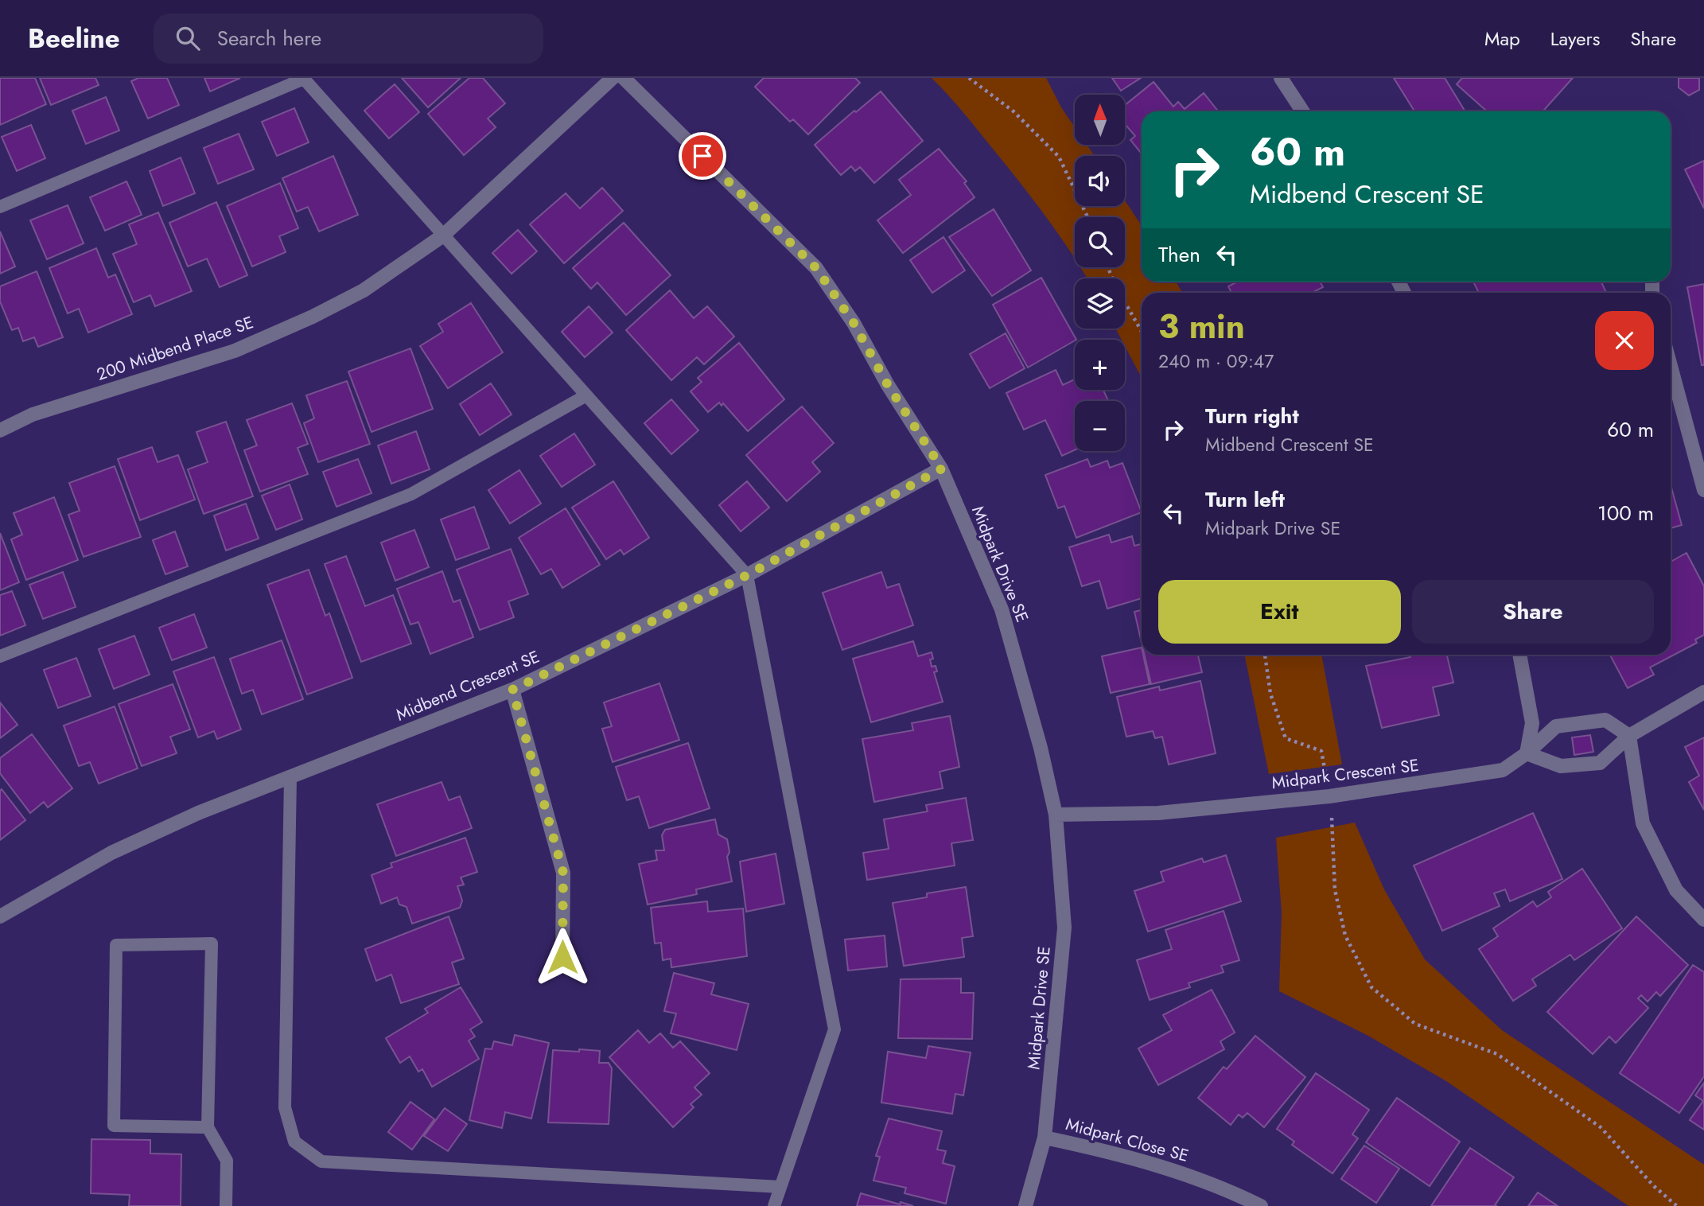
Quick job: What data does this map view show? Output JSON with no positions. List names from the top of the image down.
{
  "streets": {
    "street": [
      "200 Midbend Place SE",
      "Midpark Drive SE",
      "Midbend Crescent SE",
      "Midpark Crescent SE",
      "Midpark Close SE"
    ]
  },
  "crossings": [
    ["Midpark Drive SE", "Midbend Crescent SE"],
    ["Midpark Drive SE", "Midpark Crescent SE"],
    ["Midpark Drive SE", "Midpark Close SE"]
  ],
  "north": "top",
  "page": {
    "header": "Beeline",
    "search": "Search here",
    "nav": ["Map", "Layers", "Share"],
    "map_buttons": ["+", "−"],
    "turn": ["60 m", "Midbend Crescent SE"],
    "then": "Then",
    "heading": ["3 min", "240 m · 09:47"],
    "list": [
      {
        "name": "Turn right",
        "note": "Midbend Crescent SE",
        "value": "60 m"
      },
      {
        "name": "Turn left",
        "note": "Midpark Drive SE",
        "value": "100 m"
      }
    ],
    "buttons": ["Exit", "Share"]
  }
}
